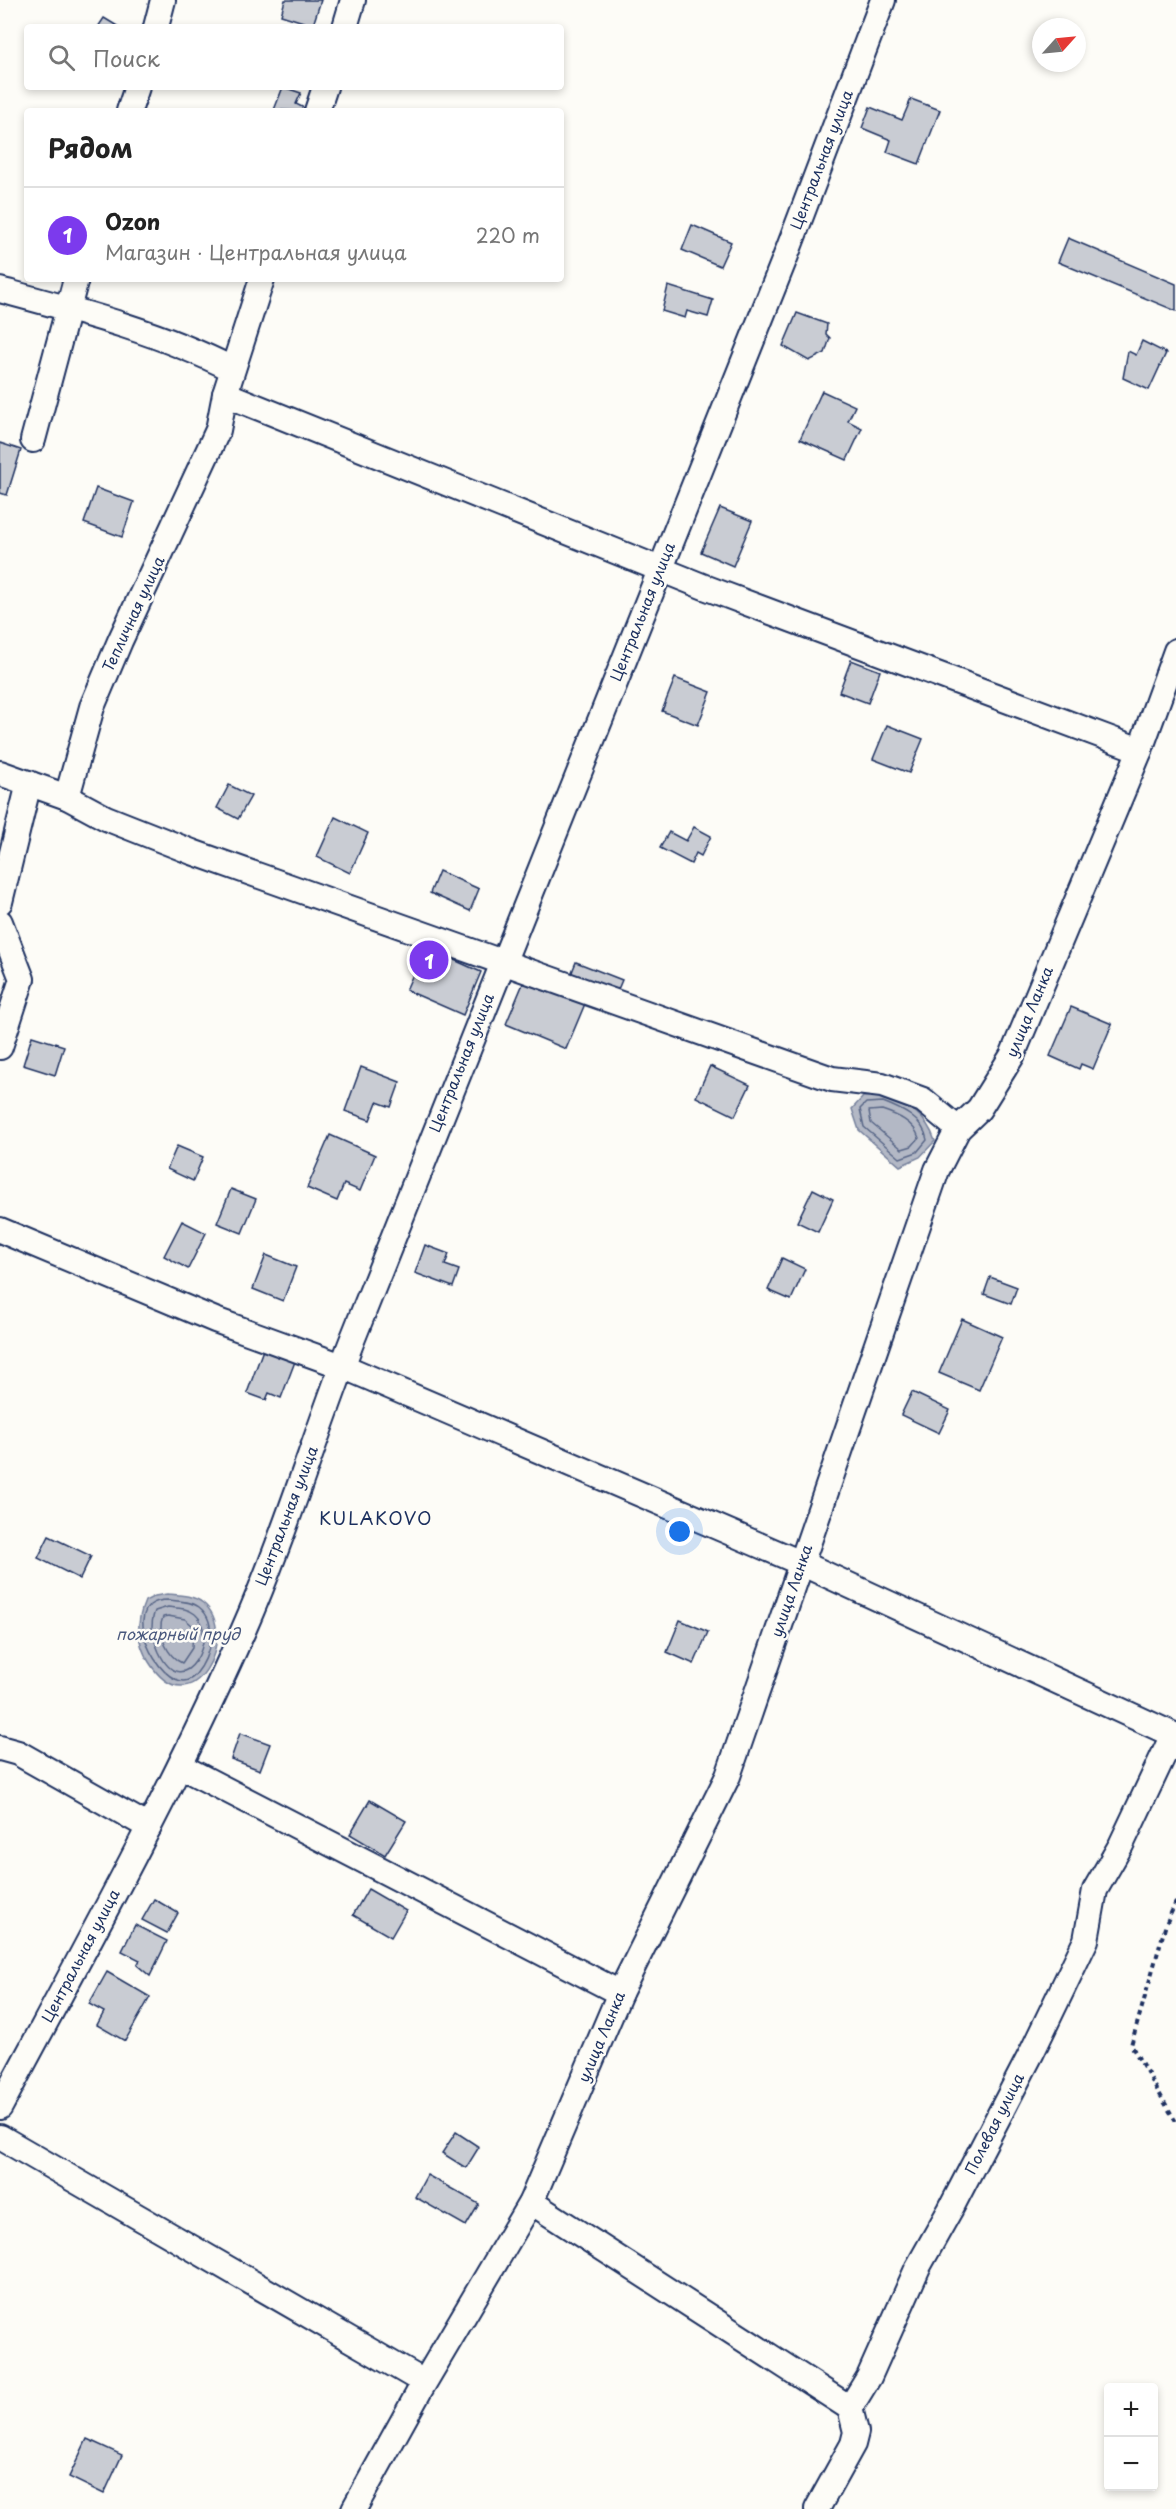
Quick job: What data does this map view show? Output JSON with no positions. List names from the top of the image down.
{
  "streets": {
    "street": [
      "Центральная улица",
      "Тепличная улица",
      "улица Ланка",
      "Полевая улица"
    ]
  },
  "districts": ["KULAKOVO"],
  "water": ["пожарный пруд"],
  "north": "top right",
  "page": {
    "search": "Поиск",
    "heading": "Рядом",
    "list": [
      {
        "mark": "1",
        "name": "Ozon",
        "note": "Магазин · Центральная улица",
        "value": "220 m"
      }
    ],
    "pins": "1",
    "map_buttons": ["+", "−"]
  }
}
